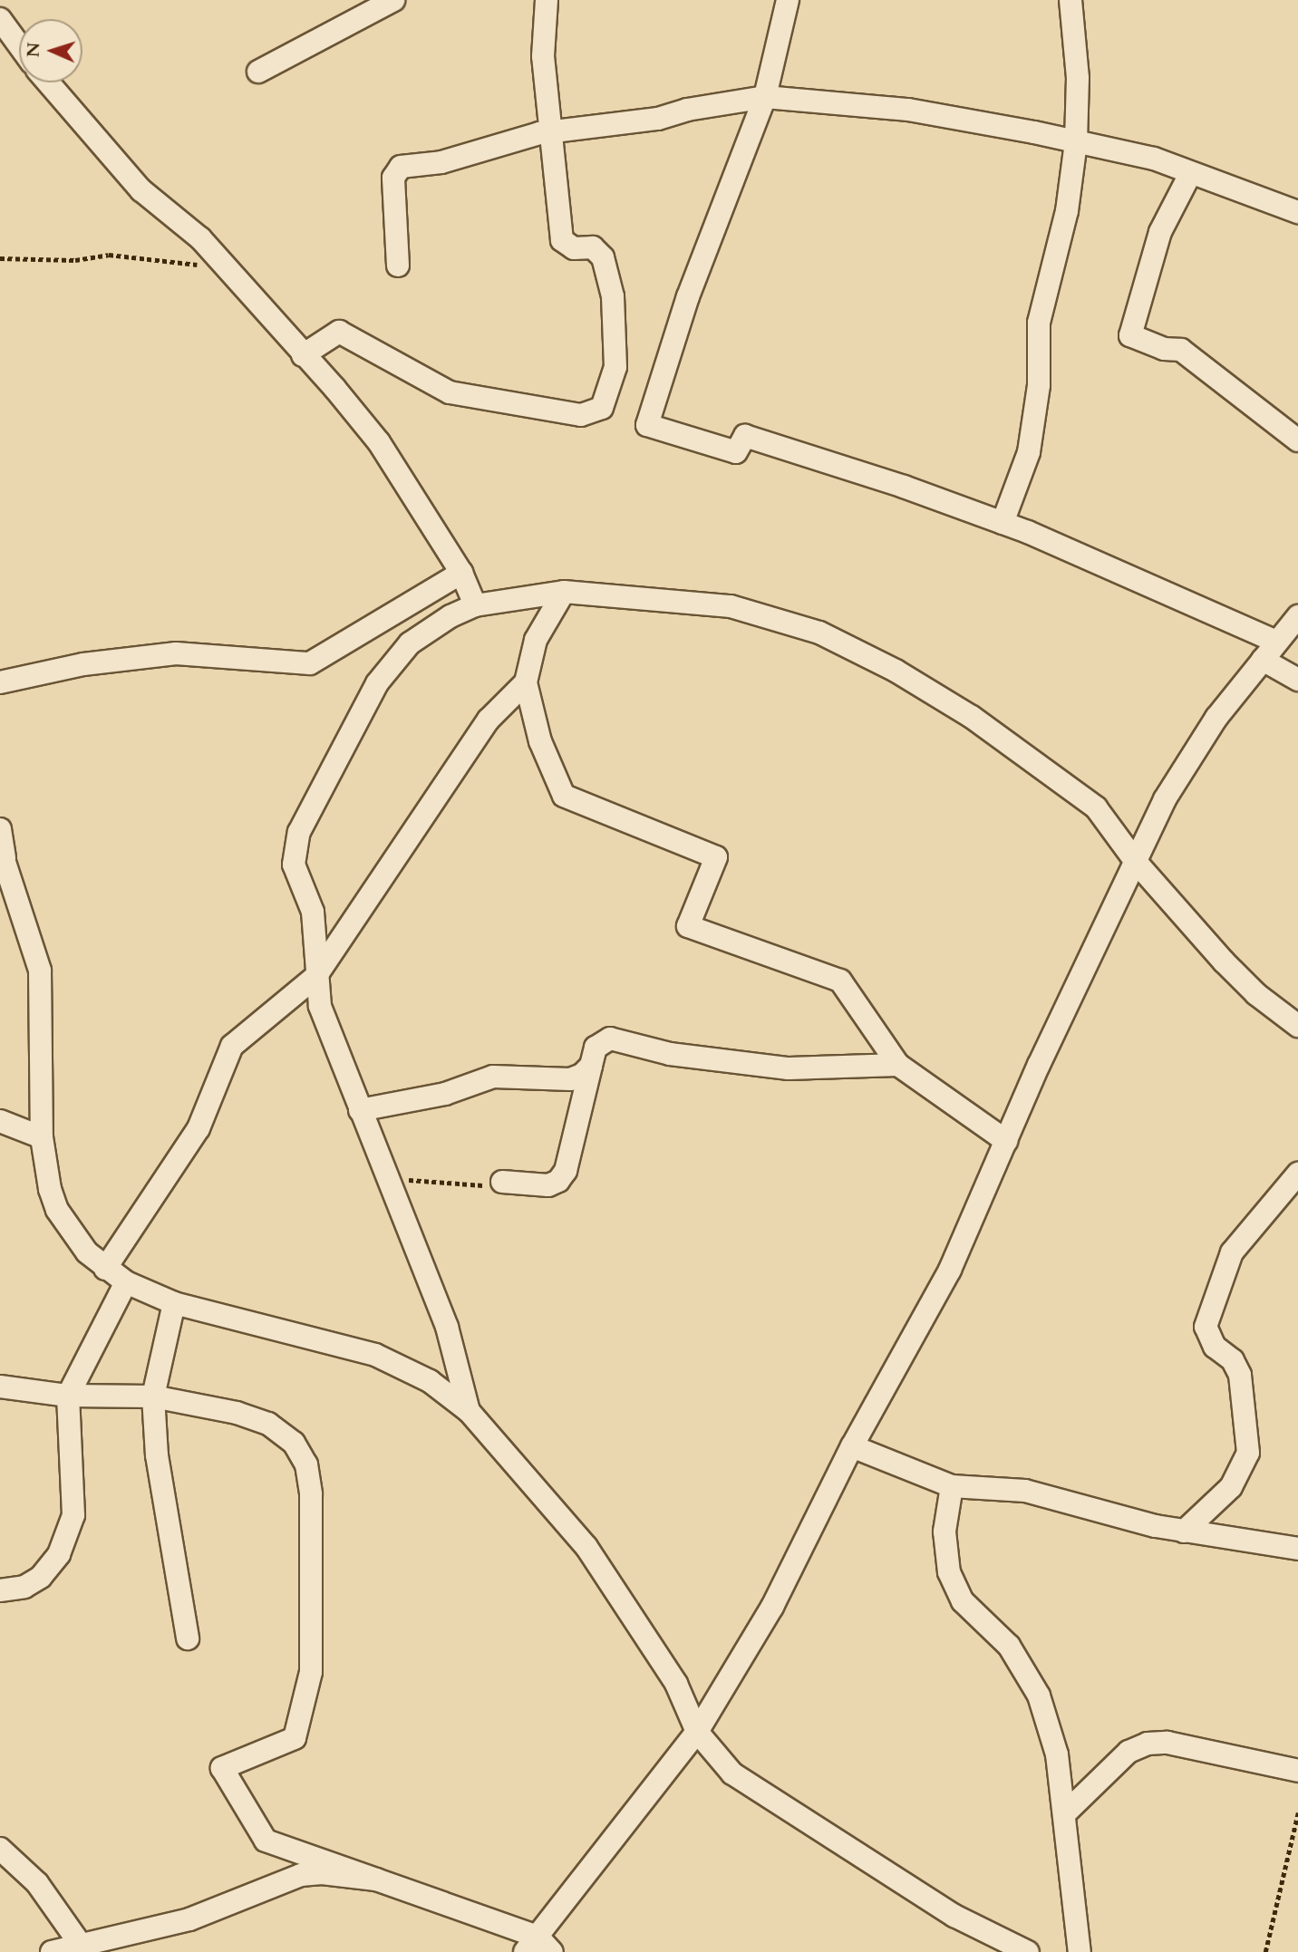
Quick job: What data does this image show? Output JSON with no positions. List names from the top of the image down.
{
  "north": "left"
}
